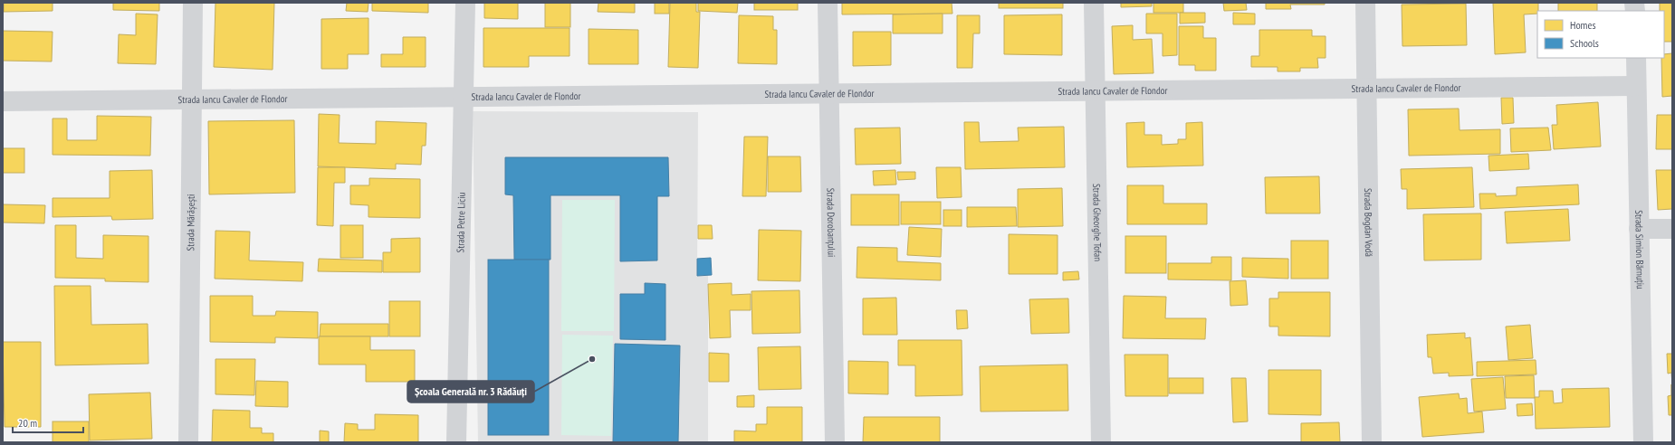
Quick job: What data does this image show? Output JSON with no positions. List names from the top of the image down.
{
  "streets": {
    "street": [
      "Strada Iancu Cavaler de Flondor",
      "Strada Mărășești",
      "Strada Petre Liciu",
      "Strada Dorobanțului",
      "Strada Gheorghe Tofan",
      "Strada Bogdan Vodă",
      "Strada Simion Bărnuțiu"
    ]
  },
  "crossings": [
    ["Strada Iancu Cavaler de Flondor", "Strada Mărășești"],
    ["Strada Iancu Cavaler de Flondor", "Strada Petre Liciu"],
    ["Strada Iancu Cavaler de Flondor", "Strada Dorobanțului"],
    ["Strada Iancu Cavaler de Flondor", "Strada Gheorghe Tofan"],
    ["Strada Iancu Cavaler de Flondor", "Strada Bogdan Vodă"],
    ["Strada Iancu Cavaler de Flondor", "Strada Simion Bărnuțiu"]
  ],
  "places": ["Școala Generală nr. 3 Rădăuți"],
  "legend": ["Homes", "Schools"],
  "scale_bar": "20 m"
}
